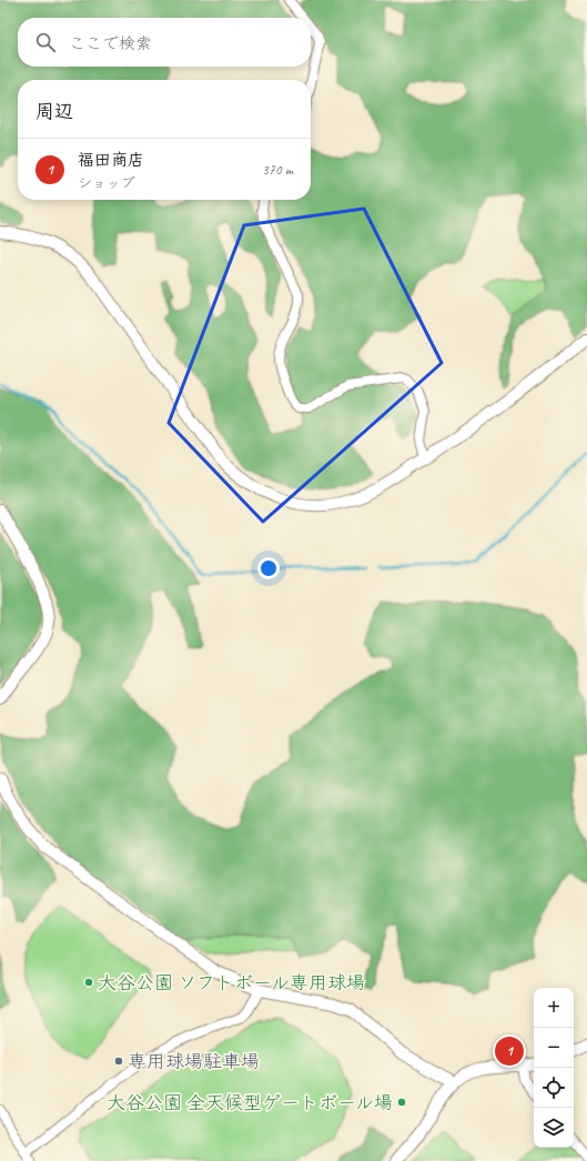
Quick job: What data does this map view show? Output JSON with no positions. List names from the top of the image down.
{
  "places": ["大谷公園 ソフトボール専用球場", "専用球場駐車場", "大谷公園 全天候型ゲートボール場"],
  "page": {
    "search": "ここで検索",
    "heading": "周辺",
    "list": [
      {
        "mark": "1",
        "name": "福田商店",
        "note": "ショップ",
        "value": "370 m"
      }
    ],
    "map_buttons": ["+", "−"],
    "pins": "1"
  }
}
